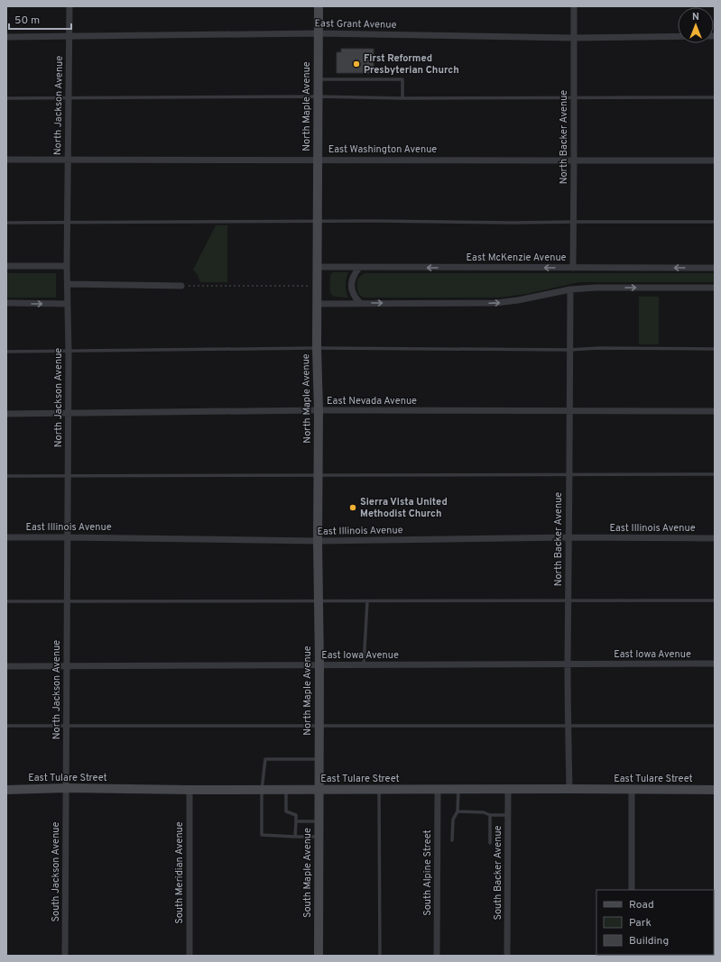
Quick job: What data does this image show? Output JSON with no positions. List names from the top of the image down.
{
  "streets": {
    "main road": ["North Maple Avenue", "East Tulare Street", "South Maple Avenue"],
    "street": [
      "East Grant Avenue",
      "North Jackson Avenue",
      "North Backer Avenue",
      "East Washington Avenue",
      "East McKenzie Avenue",
      "East Nevada Avenue",
      "East Illinois Avenue",
      "East Iowa Avenue",
      "South Jackson Avenue",
      "South Meridian Avenue",
      "South Alpine Street",
      "South Backer Avenue"
    ]
  },
  "crossings": [
    ["East Grant Avenue", "North Jackson Avenue"],
    ["East Grant Avenue", "North Maple Avenue"],
    ["East Grant Avenue", "North Backer Avenue"],
    ["North Jackson Avenue", "East Washington Avenue"],
    ["North Jackson Avenue", "East Nevada Avenue"],
    ["North Jackson Avenue", "East Illinois Avenue"],
    ["North Jackson Avenue", "East Iowa Avenue"],
    ["North Jackson Avenue", "East Tulare Street"],
    ["North Jackson Avenue", "South Jackson Avenue"],
    ["North Maple Avenue", "East Washington Avenue"],
    ["North Maple Avenue", "East McKenzie Avenue"],
    ["North Maple Avenue", "East Nevada Avenue"],
    ["North Maple Avenue", "East Illinois Avenue"],
    ["North Maple Avenue", "East Iowa Avenue"],
    ["North Maple Avenue", "East Tulare Street"],
    ["North Maple Avenue", "South Maple Avenue"],
    ["North Backer Avenue", "East Washington Avenue"],
    ["North Backer Avenue", "East McKenzie Avenue"],
    ["North Backer Avenue", "East Nevada Avenue"],
    ["North Backer Avenue", "East Illinois Avenue"],
    ["North Backer Avenue", "East Iowa Avenue"],
    ["North Backer Avenue", "East Tulare Street"],
    ["East Tulare Street", "South Jackson Avenue"],
    ["East Tulare Street", "South Meridian Avenue"],
    ["East Tulare Street", "South Maple Avenue"],
    ["East Tulare Street", "South Alpine Street"],
    ["East Tulare Street", "South Backer Avenue"]
  ],
  "places": ["First Reformed Presbyterian Church", "Sierra Vista United Methodist Church"],
  "legend": ["Road", "Park", "Building"],
  "scale_bar": "50 m",
  "north": "top"
}
